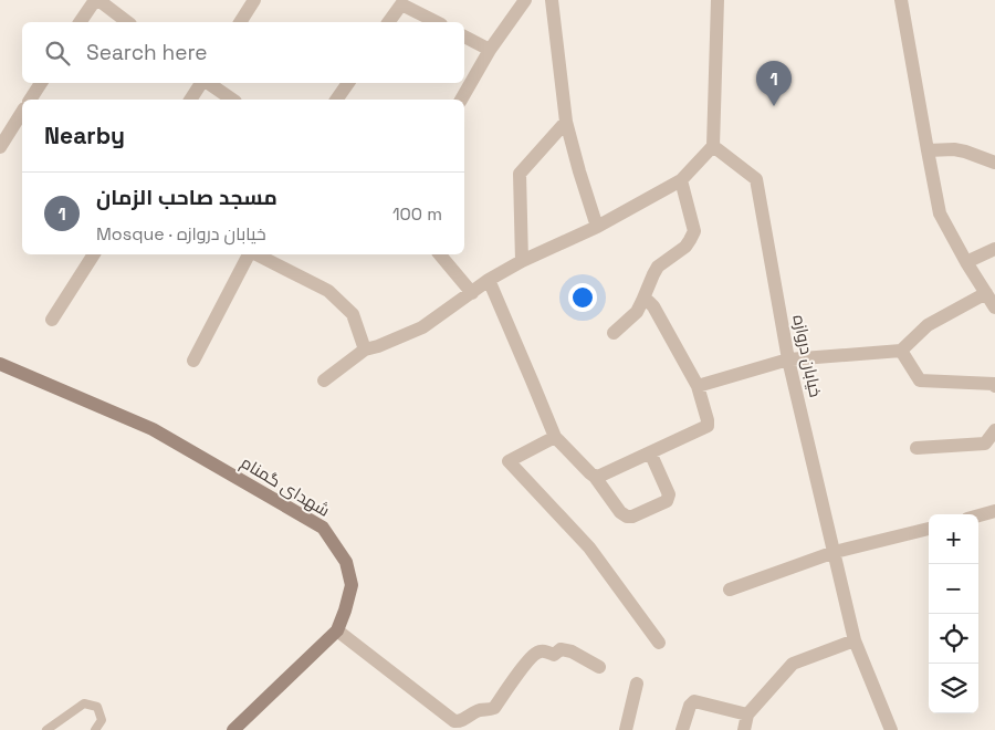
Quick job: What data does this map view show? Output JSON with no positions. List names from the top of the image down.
{
  "streets": {
    "street": ["خیابان دروازه", "شهدای گمنام"]
  },
  "page": {
    "search": "Search here",
    "pins": "1",
    "heading": "Nearby",
    "list": [
      {
        "mark": "1",
        "name": "مسجد صاحب الزمان",
        "note": "Mosque · خیابان دروازه",
        "value": "100 m"
      }
    ],
    "map_buttons": ["+", "−"]
  }
}
